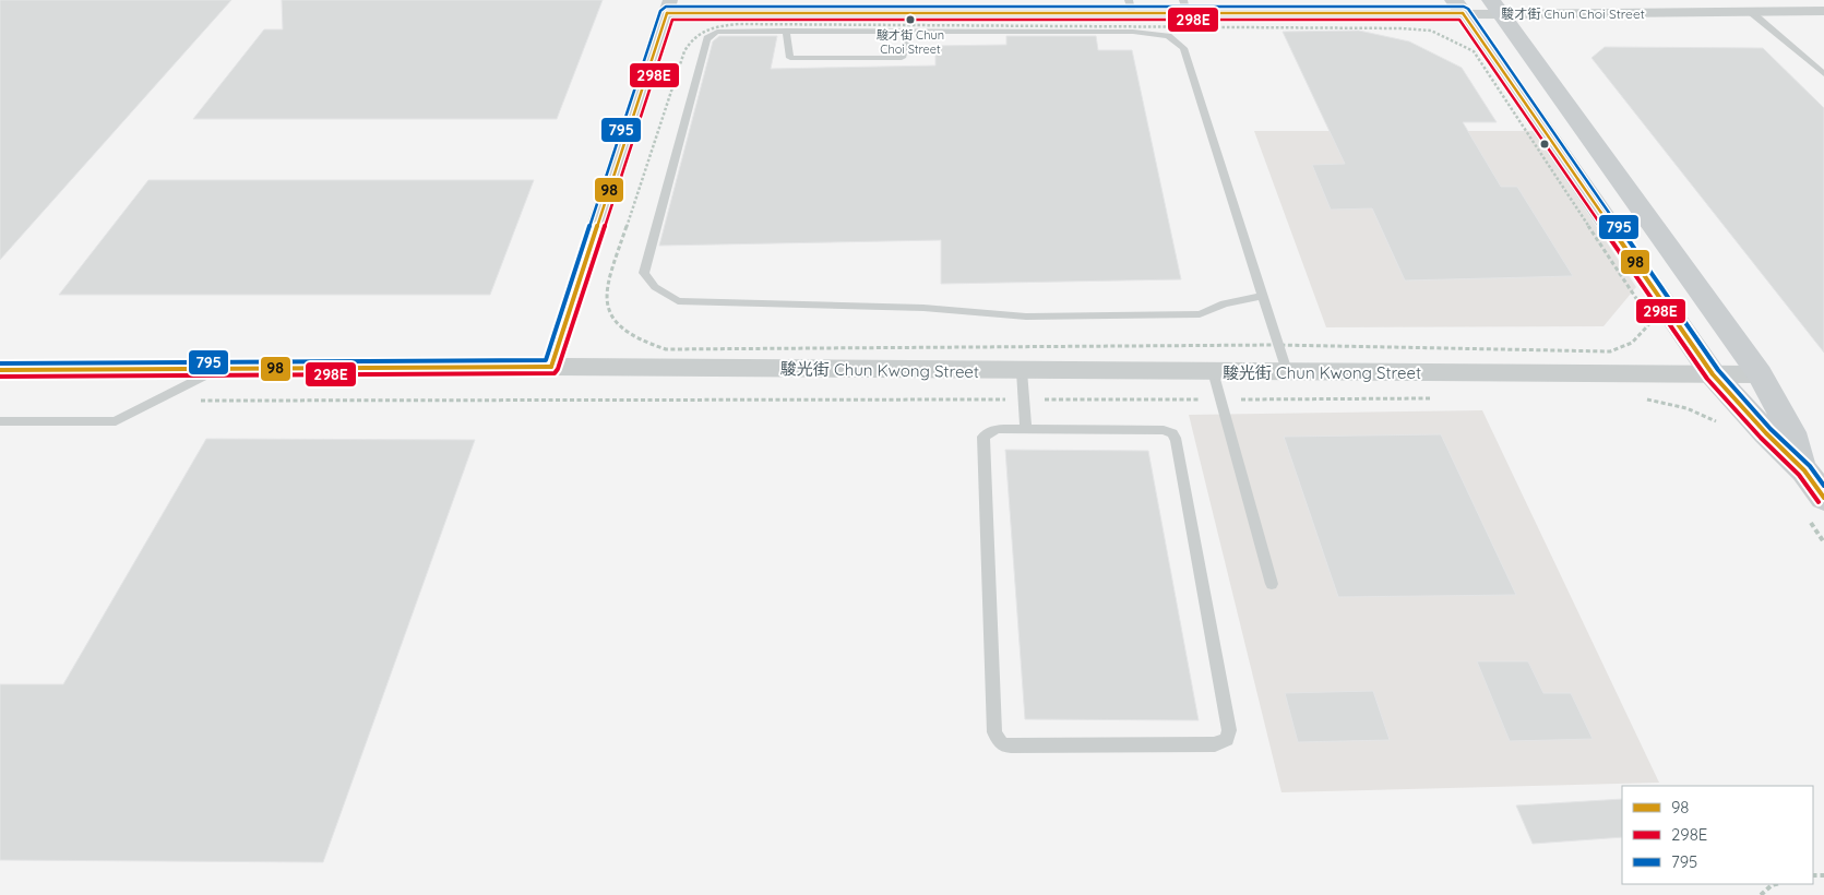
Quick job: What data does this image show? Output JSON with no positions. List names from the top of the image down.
{
  "streets": {
    "street": ["駿才街 Chun Choi Street", "駿光街 Chun Kwong Street"]
  },
  "places": ["駿才街 Chun Choi Street"],
  "lines": ["transit line 795", "transit line 98", "transit line 298E"],
  "legend": ["98", "298E", "795"]
}
